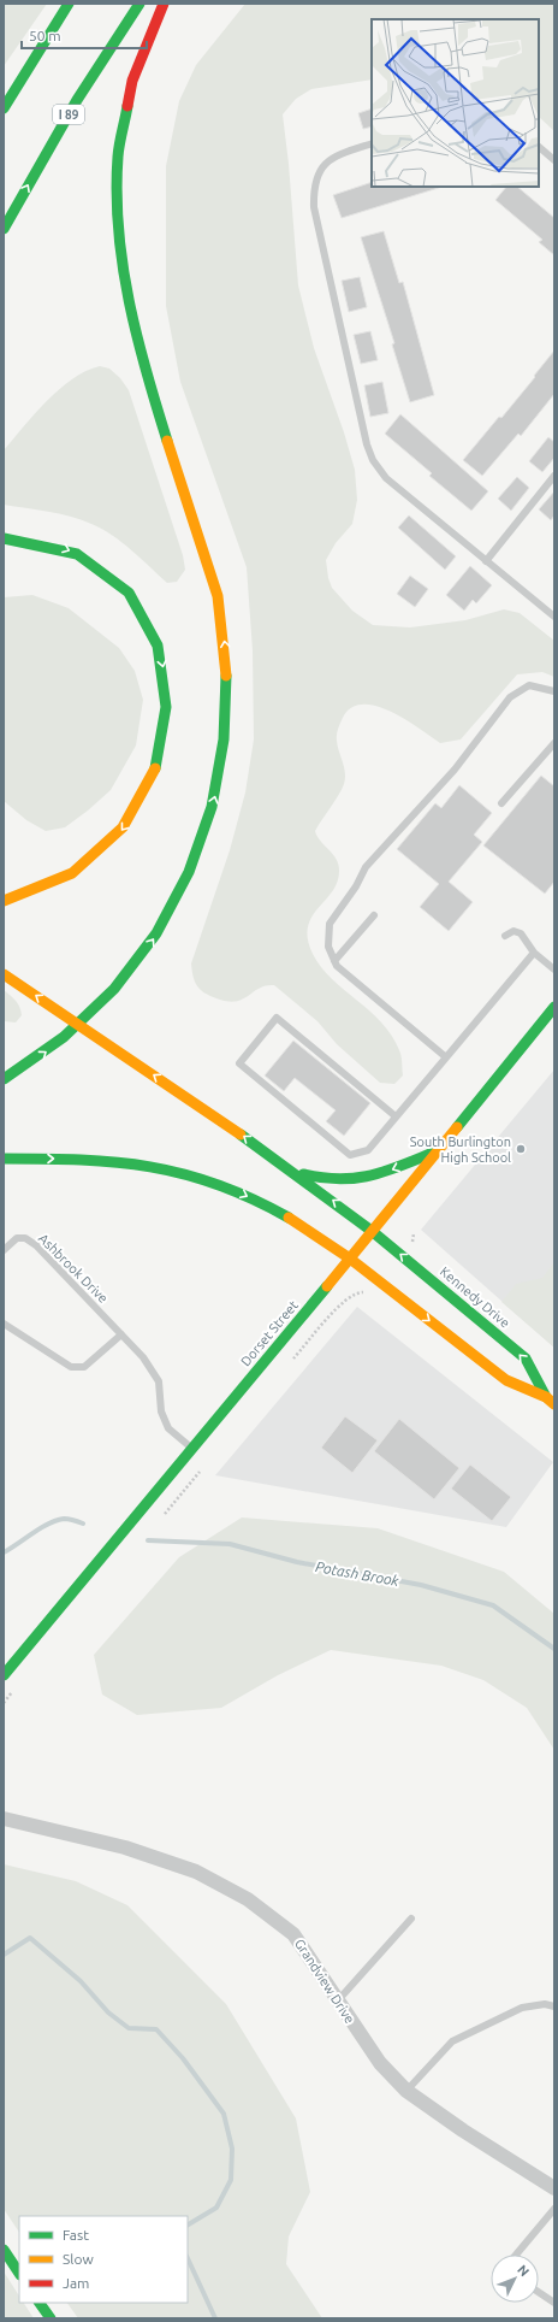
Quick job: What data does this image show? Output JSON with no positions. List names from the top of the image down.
{
  "streets": {
    "main road": ["I 89", "Kennedy Drive", "Dorset Street"],
    "street": ["Grandview Drive"],
    "lane": ["Ashbrook Drive"]
  },
  "crossings": [
    ["Ashbrook Drive", "Dorset Street"],
    ["Kennedy Drive", "Dorset Street"]
  ],
  "water": ["Potash Brook"],
  "places": ["South Burlington High School"],
  "legend": ["Fast", "Slow", "Jam"],
  "scale_bar": "50 m",
  "north": "top right"
}
